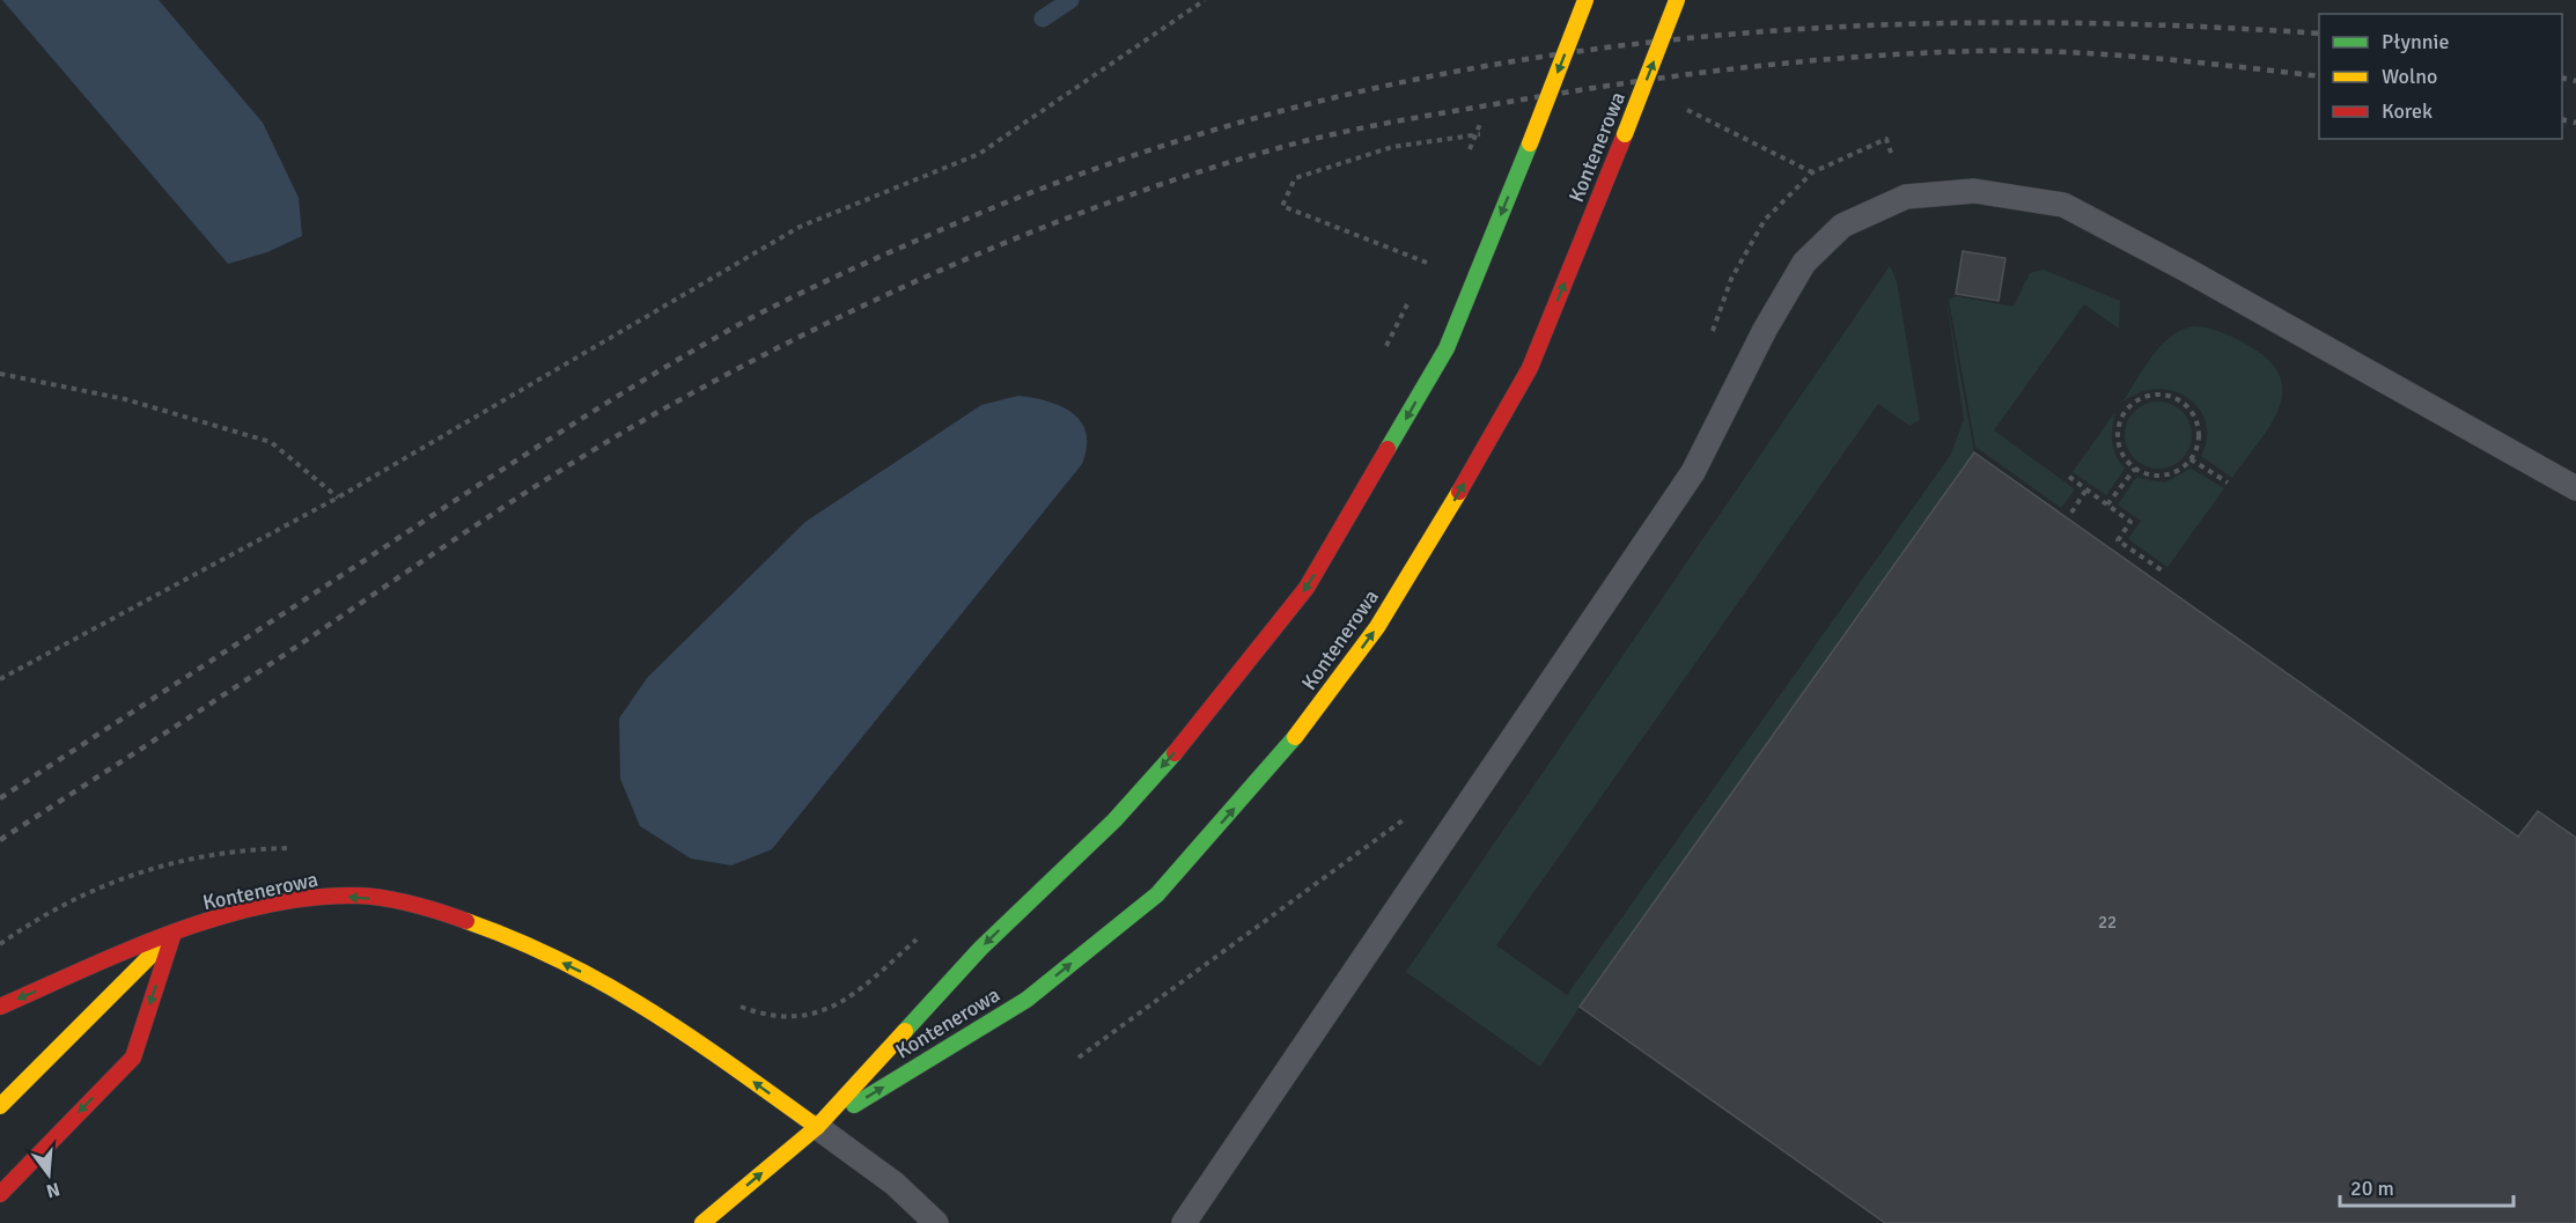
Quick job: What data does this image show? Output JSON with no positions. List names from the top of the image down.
{
  "streets": {
    "main road": ["Kontenerowa"]
  },
  "house_numbers": ["22"],
  "legend": ["Płynnie", "Wolno", "Korek"],
  "scale_bar": "20 m",
  "north": "bottom"
}
